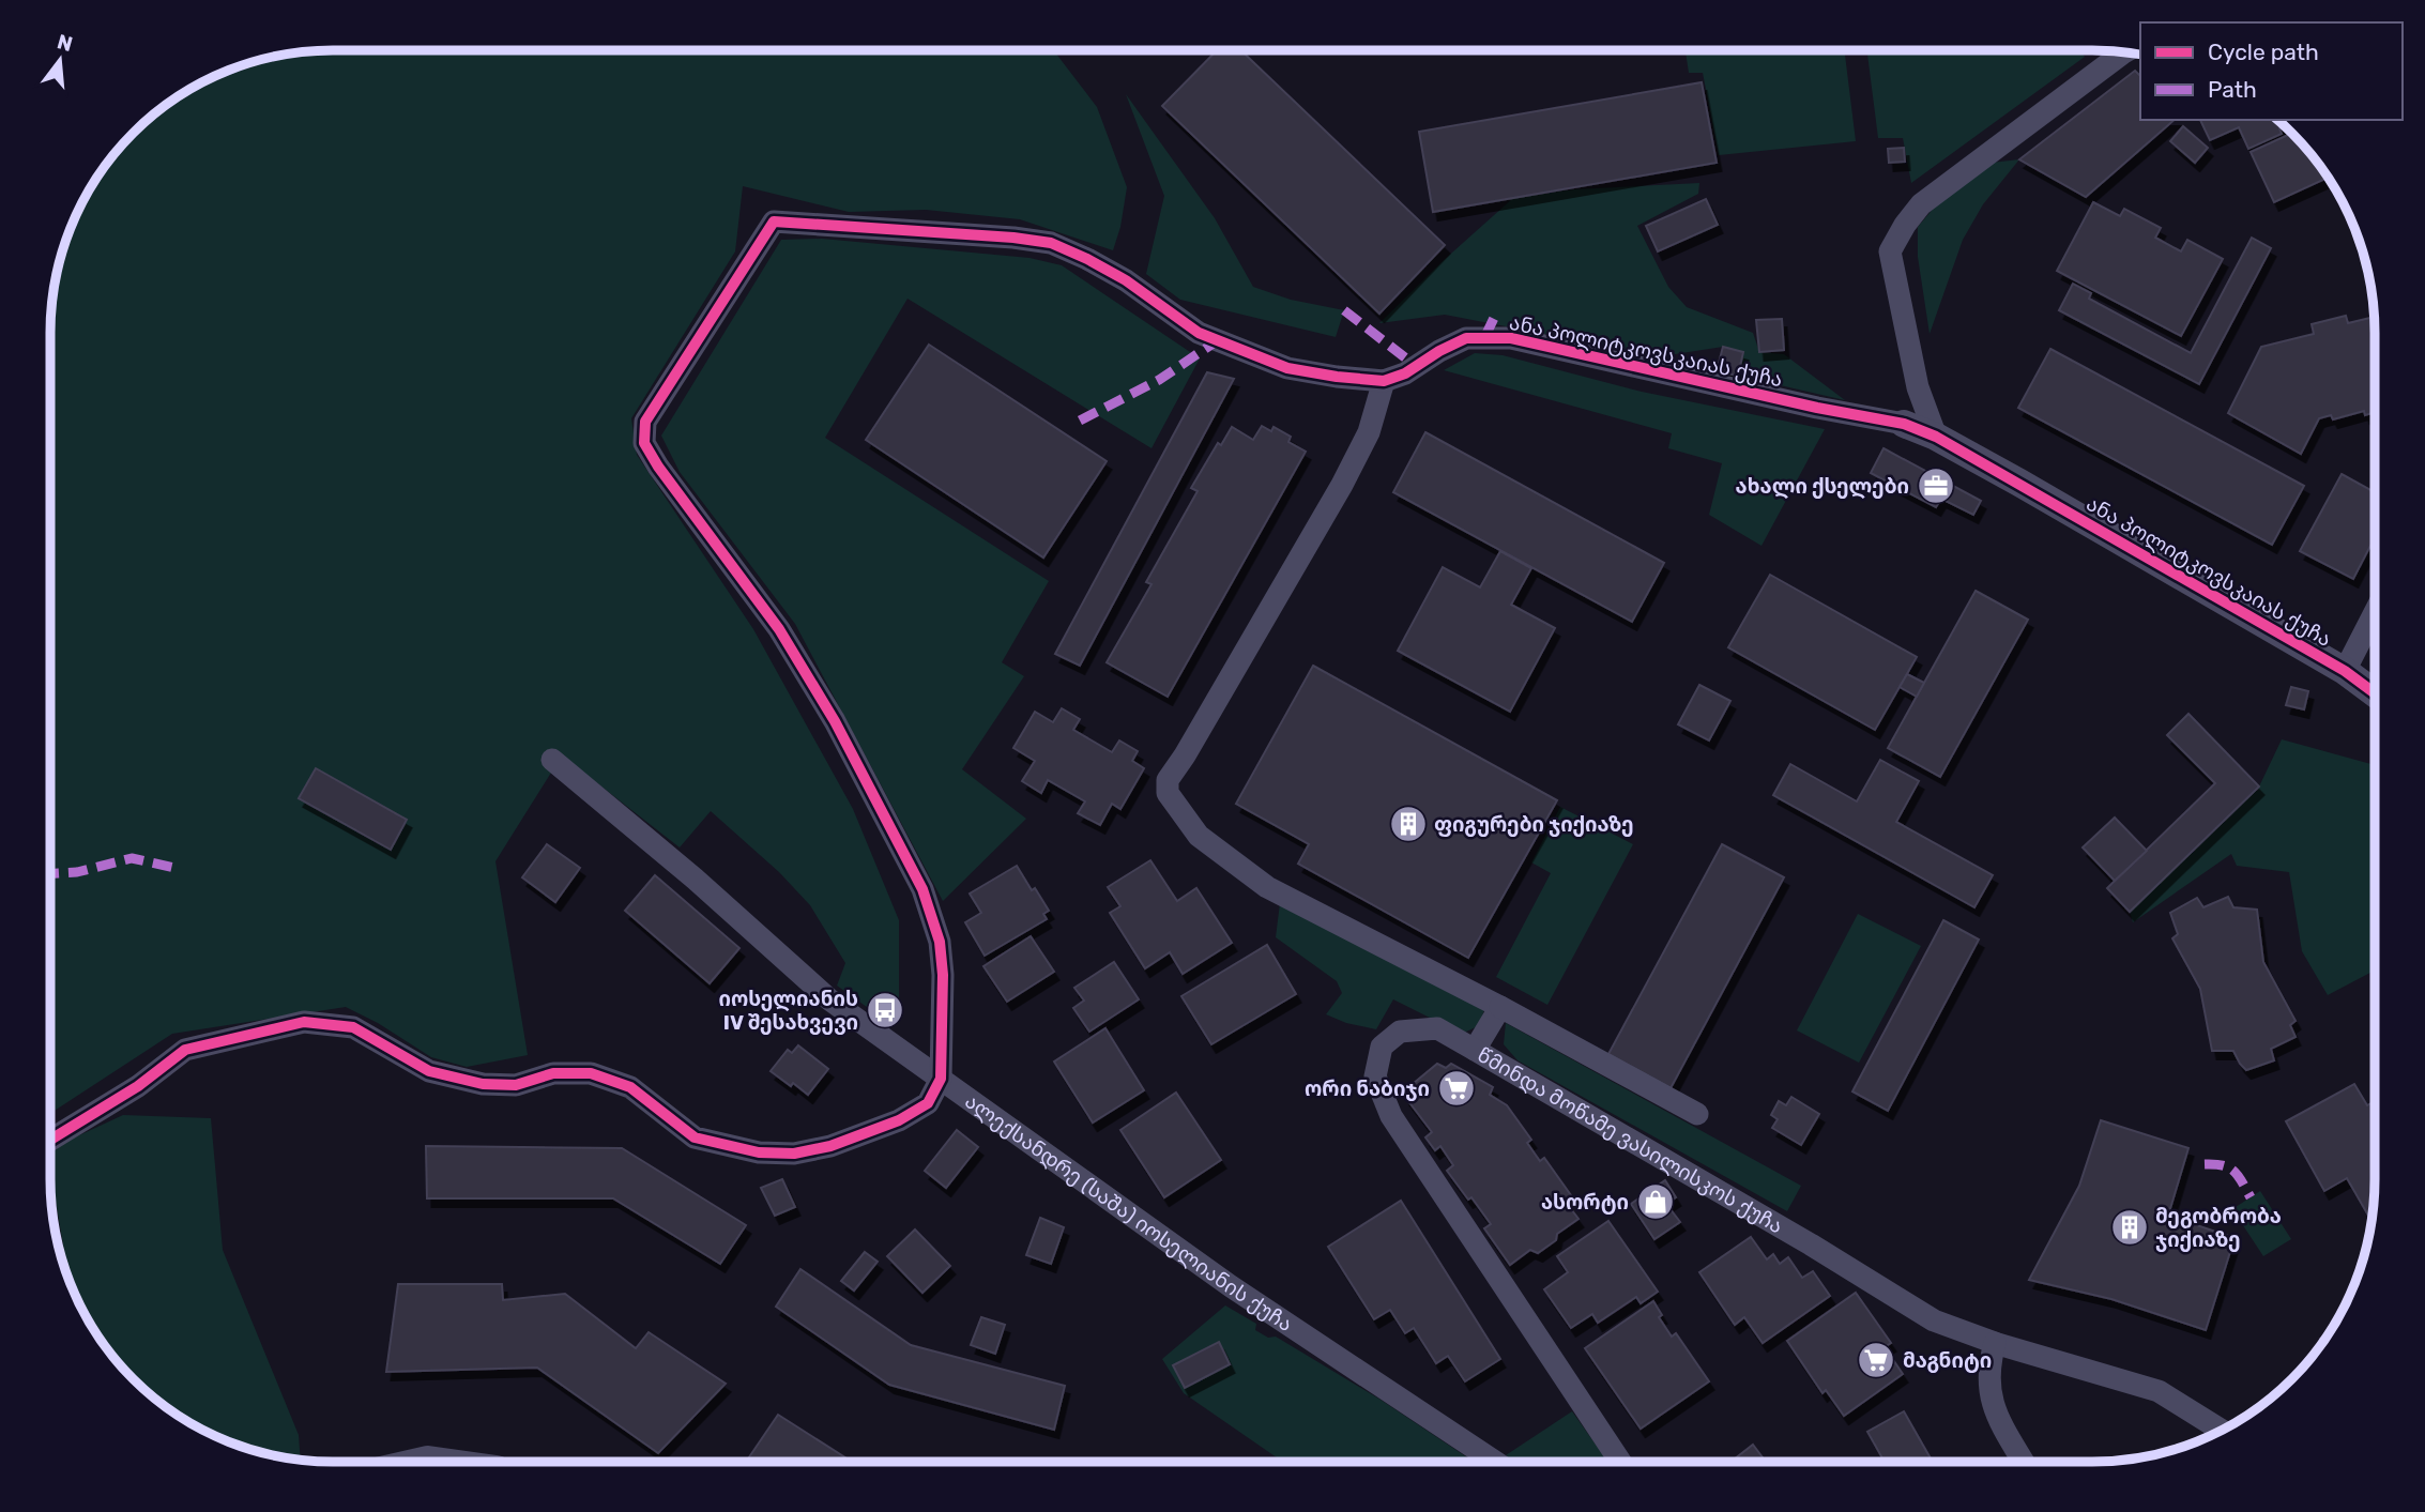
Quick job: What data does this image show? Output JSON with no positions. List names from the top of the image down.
{
  "streets": {
    "street": ["ანა პოლიტკოვსკაიას ქუჩა", "წმინდა მოწამე ვასილისკოს ქუჩა", "ალექსანდრე (საშა) იოსელიანის ქუჩა"]
  },
  "crossings": [
    ["ანა პოლიტკოვსკაიას ქუჩა", "ალექსანდრე (საშა) იოსელიანის ქუჩა"]
  ],
  "places": {
    "office": ["ახალი ქსელები"],
    "building": ["ფიგურები ჯიქიაზე", "მეგობრობა ჯიქიაზე"],
    "bus stop": ["იოსელიანის IV შესახვევი"],
    "supermarket": ["ორი ნაბიჯი", "მაგნიტი"],
    "shop": ["ასორტი"]
  },
  "legend": ["Cycle path", "Path"],
  "north": "top"
}
